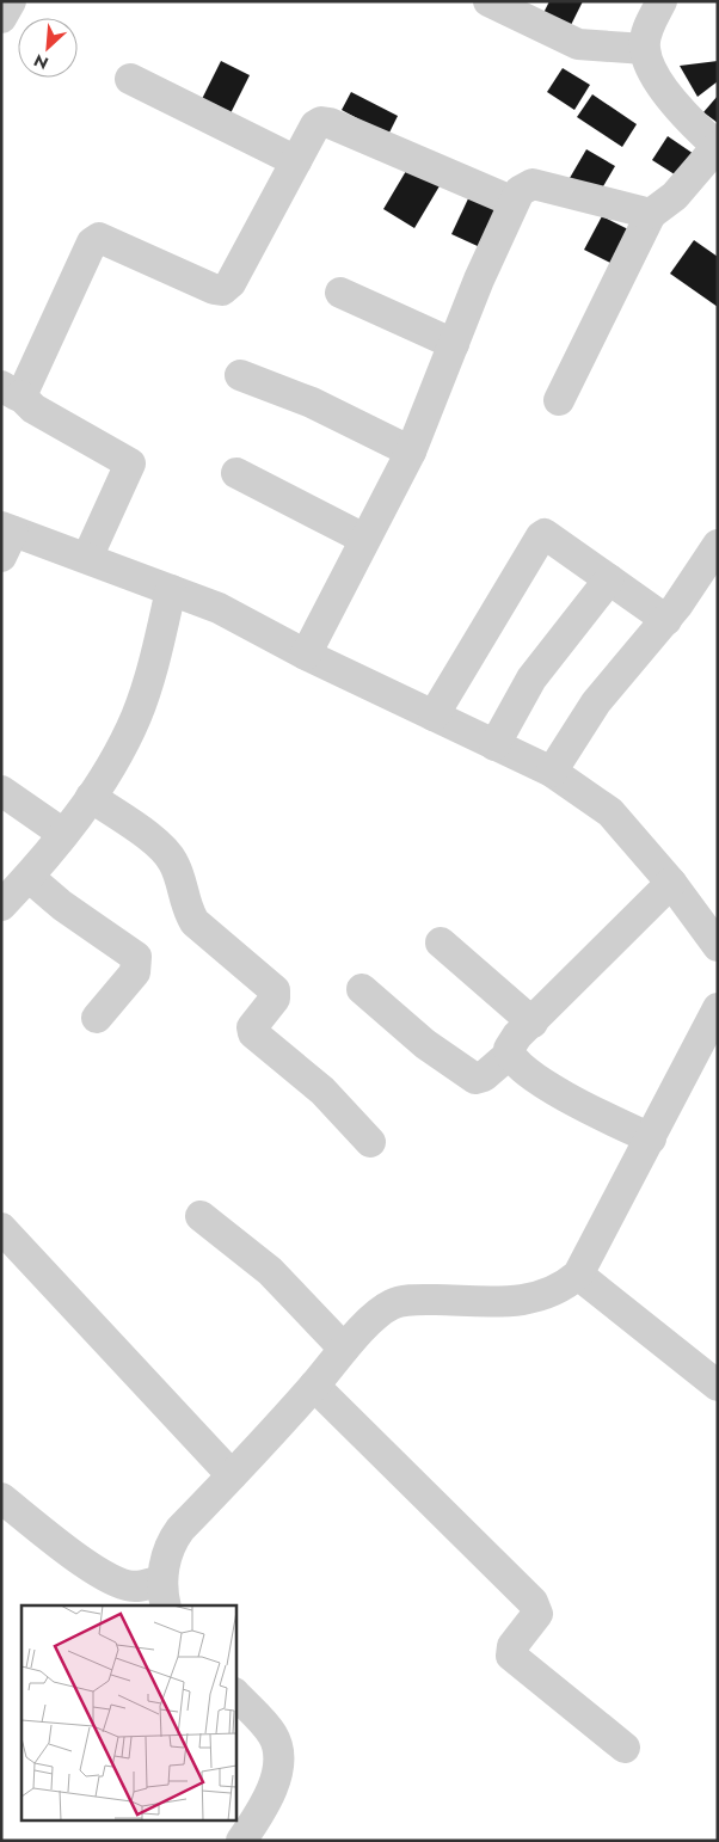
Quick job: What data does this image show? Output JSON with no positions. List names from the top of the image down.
{
  "north": "bottom left"
}
